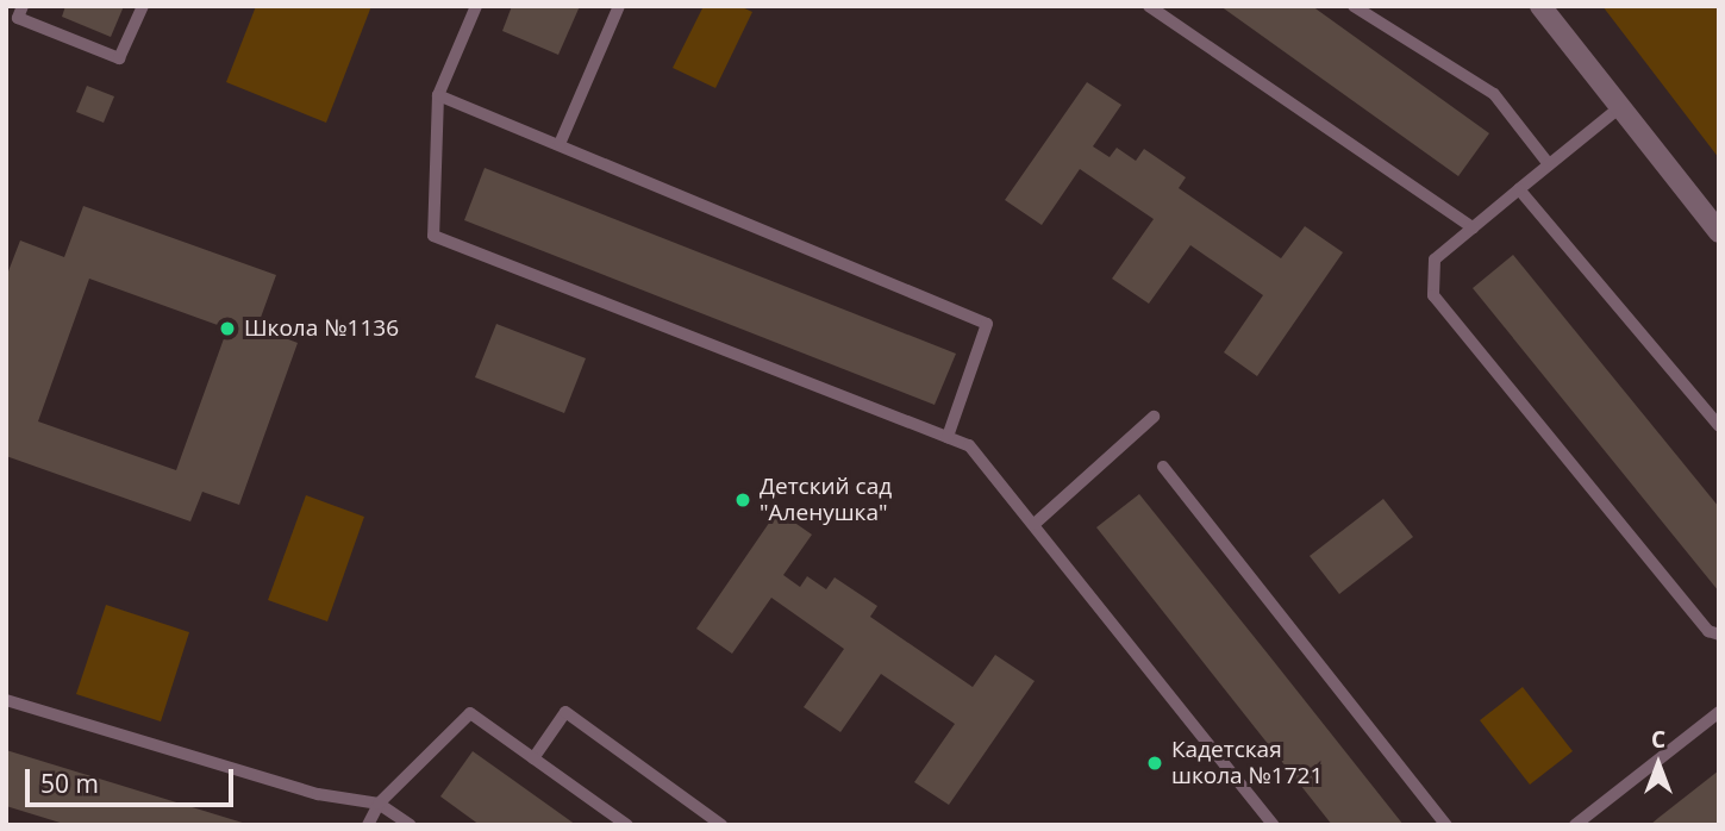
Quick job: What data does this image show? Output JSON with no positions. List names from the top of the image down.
{
  "places": ["Школа №1136", "Детский сад \"Аленушка\"", "Кадетская школа №1721"],
  "scale_bar": "50 m",
  "north": "top"
}
